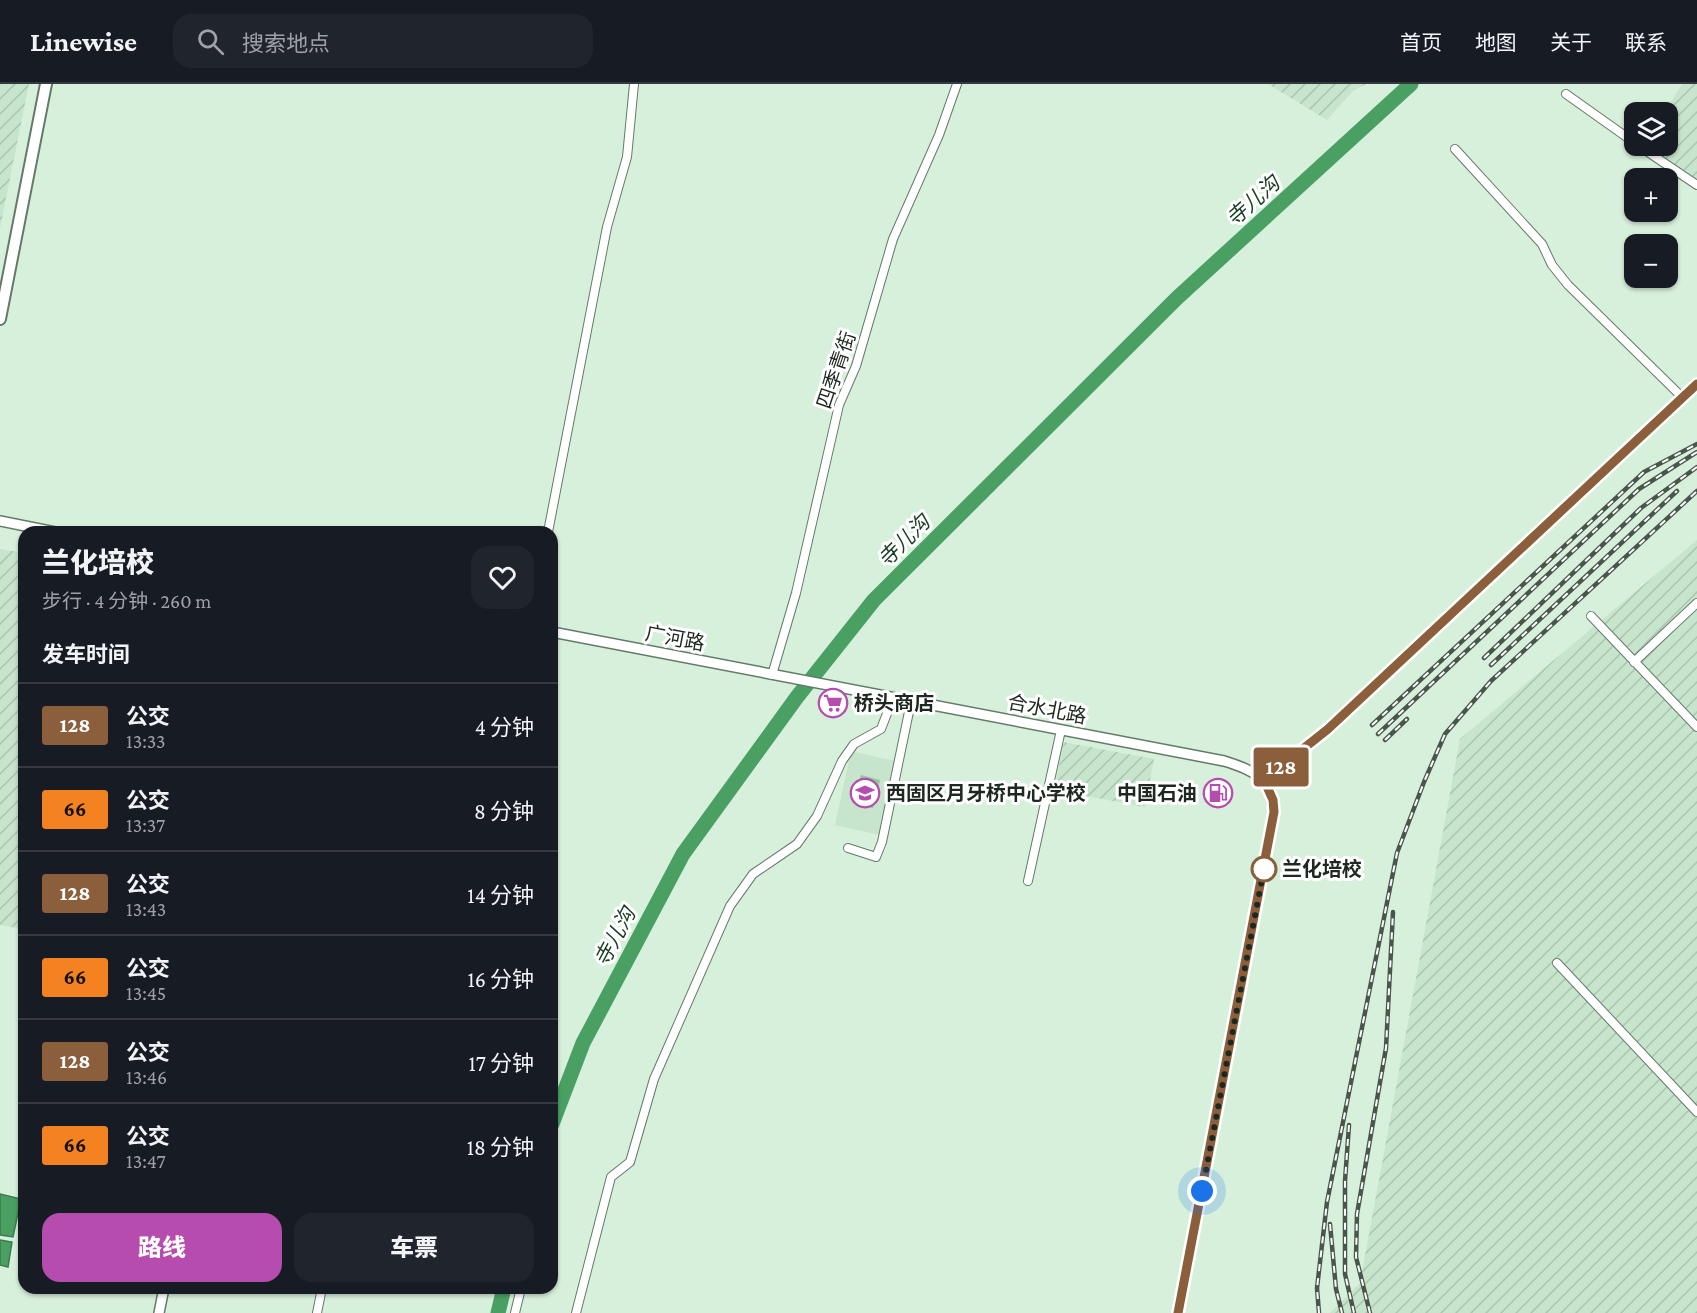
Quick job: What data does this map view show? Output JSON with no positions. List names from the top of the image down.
{
  "streets": {
    "street": ["四季青街", "广河路", "合水北路"]
  },
  "crossings": [
    ["四季青街", "广河路"],
    ["广河路", "合水北路"]
  ],
  "water": ["寺儿沟"],
  "places": {
    "supermarket": ["桥头商店"],
    "school or university": ["西固区月牙桥中心学校"],
    "fuel station": ["中国石油"],
    "other": ["兰化培校"]
  },
  "lines": ["bus line 128"],
  "page": {
    "header": "Linewise",
    "search": "搜索地点",
    "nav": [
      "首页",
      "地图",
      "关于",
      "联系"
    ],
    "on_map": "128",
    "map_buttons": ["+", "−"],
    "heading": [
      ["兰化培校", "步行 · 4 分钟 · 260 m"],
      "发车时间"
    ],
    "list": [
      {
        "mark": "128",
        "name": "公交",
        "note": "13:33",
        "value": "4 分钟"
      },
      {
        "mark": "66",
        "name": "公交",
        "note": "13:37",
        "value": "8 分钟"
      },
      {
        "mark": "128",
        "name": "公交",
        "note": "13:43",
        "value": "14 分钟"
      },
      {
        "mark": "66",
        "name": "公交",
        "note": "13:45",
        "value": "16 分钟"
      },
      {
        "mark": "128",
        "name": "公交",
        "note": "13:46",
        "value": "17 分钟"
      },
      {
        "mark": "66",
        "name": "公交",
        "note": "13:47",
        "value": "18 分钟"
      }
    ],
    "buttons": ["路线", "车票"]
  }
}
